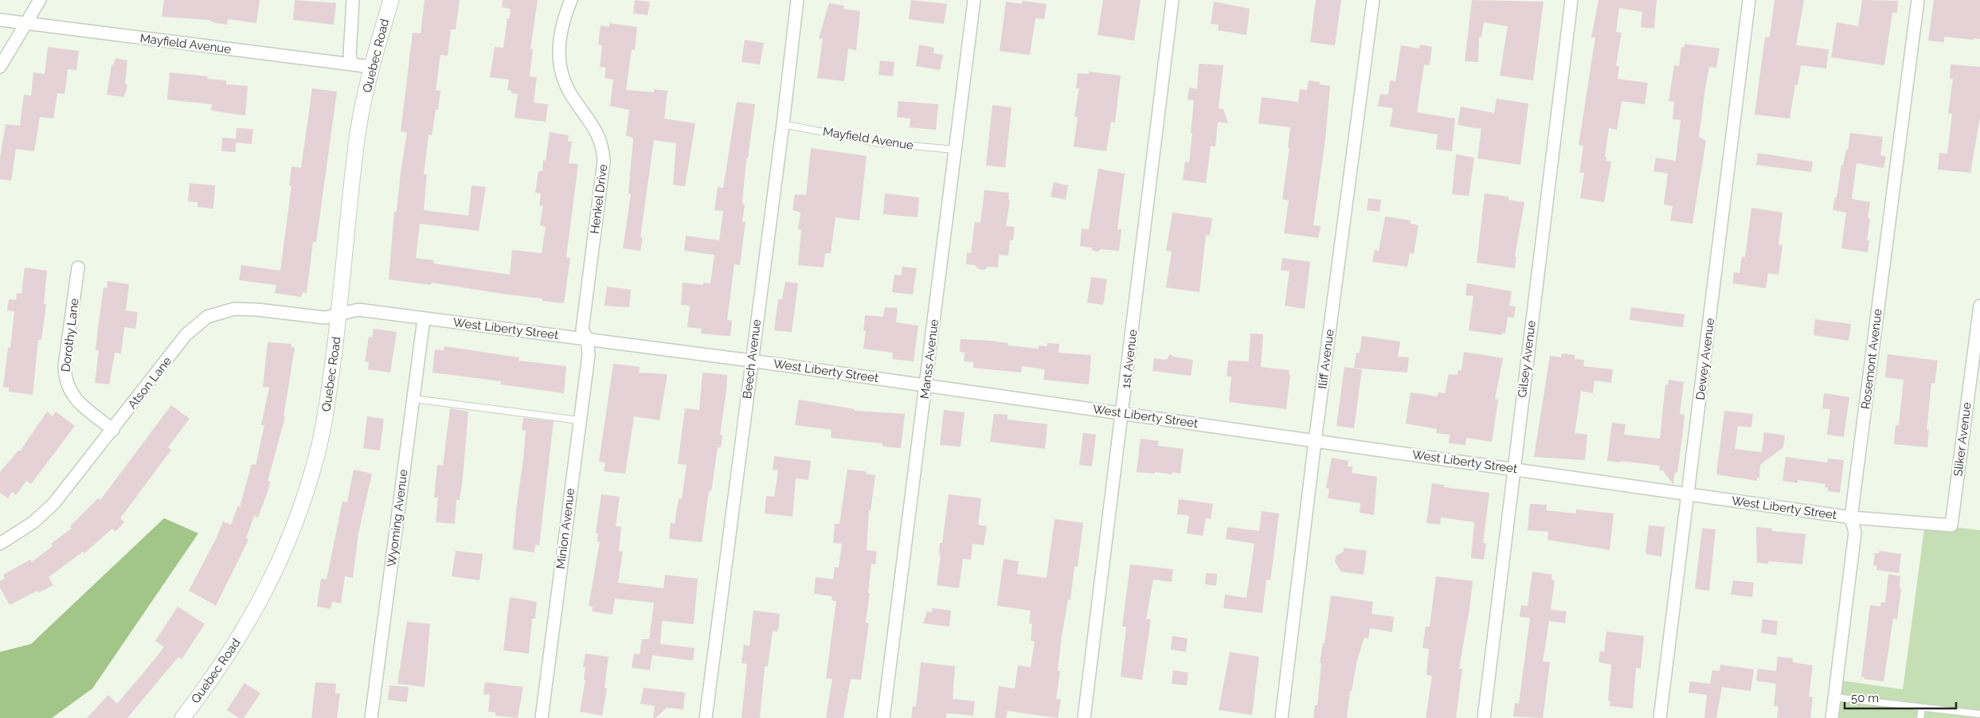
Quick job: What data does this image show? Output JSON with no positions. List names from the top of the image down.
{
  "streets": {
    "street": [
      "Mayfield Avenue",
      "Quebec Road",
      "Henkel Drive",
      "West Liberty Street",
      "Dorothy Lane",
      "Beech Avenue",
      "Manss Avenue",
      "1st Avenue",
      "Iliff Avenue",
      "Gilsey Avenue",
      "Dewey Avenue",
      "Rosemont Avenue",
      "Atson Lane",
      "Sliker Avenue",
      "Wyoming Avenue",
      "Minion Avenue"
    ]
  },
  "crossings": [
    ["Mayfield Avenue", "Quebec Road"],
    ["Mayfield Avenue", "Beech Avenue"],
    ["Mayfield Avenue", "Manss Avenue"],
    ["Quebec Road", "West Liberty Street"],
    ["Quebec Road", "Atson Lane"],
    ["Henkel Drive", "West Liberty Street"],
    ["Henkel Drive", "Minion Avenue"],
    ["West Liberty Street", "Beech Avenue"],
    ["West Liberty Street", "Manss Avenue"],
    ["West Liberty Street", "1st Avenue"],
    ["West Liberty Street", "Iliff Avenue"],
    ["West Liberty Street", "Gilsey Avenue"],
    ["West Liberty Street", "Dewey Avenue"],
    ["West Liberty Street", "Rosemont Avenue"],
    ["West Liberty Street", "Atson Lane"],
    ["West Liberty Street", "Sliker Avenue"],
    ["West Liberty Street", "Wyoming Avenue"],
    ["West Liberty Street", "Minion Avenue"],
    ["Dorothy Lane", "Atson Lane"]
  ],
  "scale_bar": "50 m"
}
